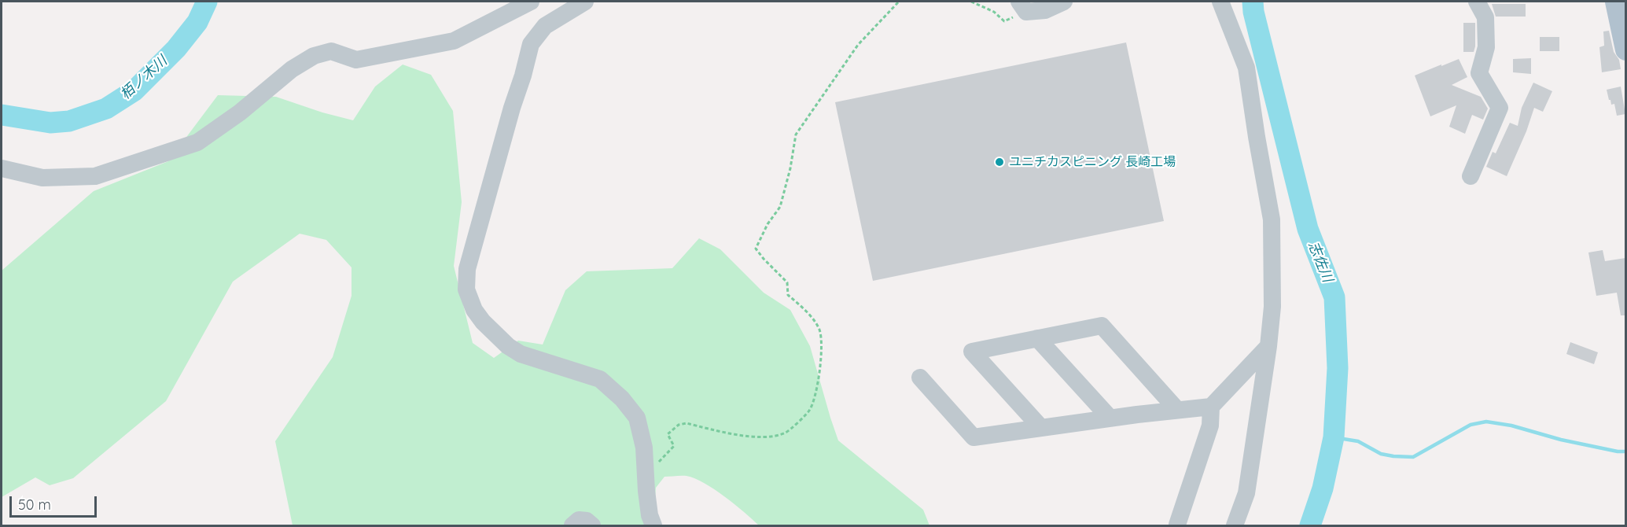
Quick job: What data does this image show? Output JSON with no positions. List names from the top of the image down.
{
  "water": ["栢ノ木川", "志佐川"],
  "places": ["ユニチカスピニング 長崎工場"],
  "scale_bar": "50 m"
}
